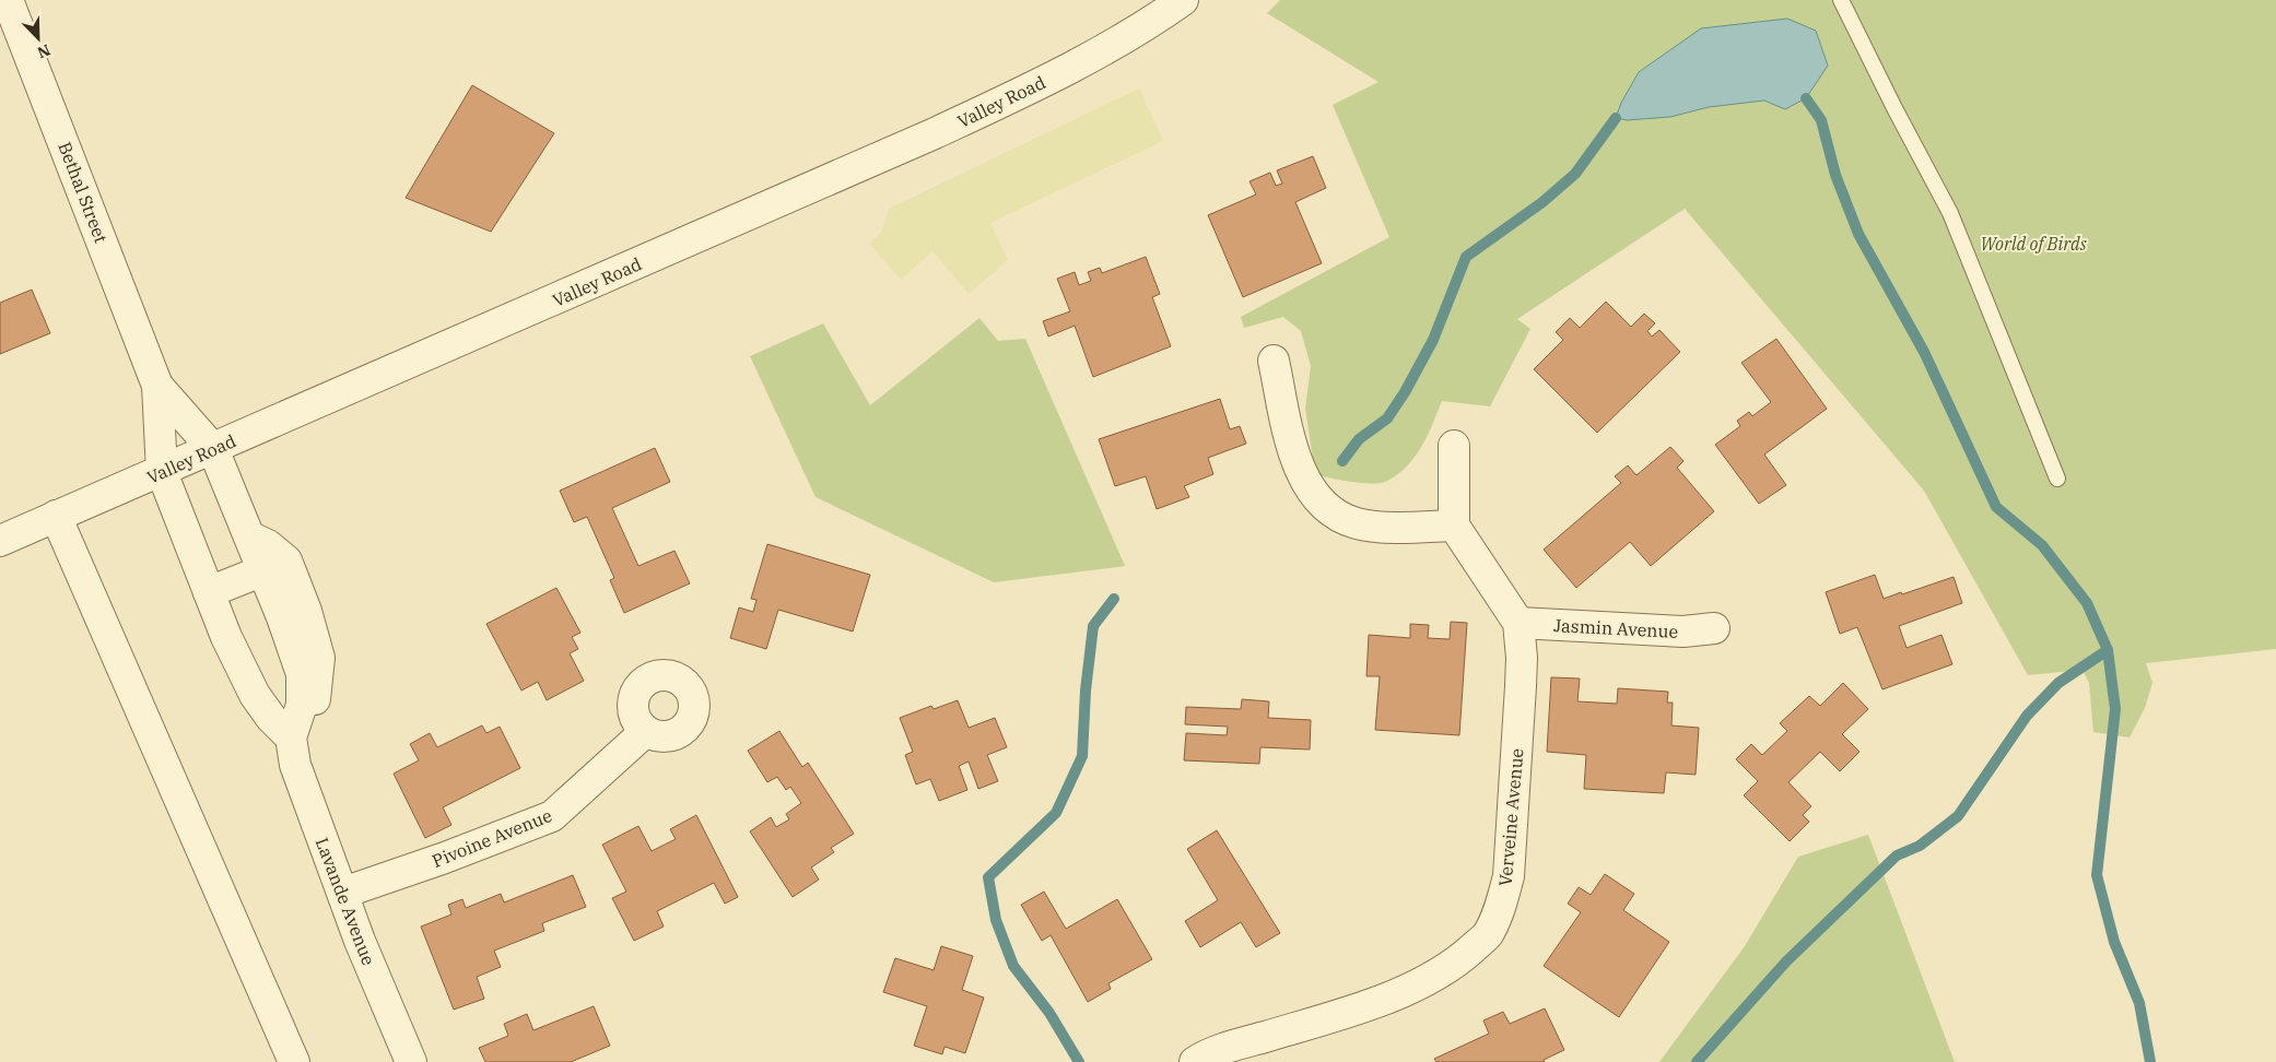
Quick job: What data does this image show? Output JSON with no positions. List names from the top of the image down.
{
  "streets": {
    "street": [
      "Valley Road",
      "Bethal Street",
      "Jasmin Avenue",
      "Verveine Avenue",
      "Pivoine Avenue",
      "Lavande Avenue"
    ]
  },
  "crossings": [
    ["Valley Road", "Bethal Street"],
    ["Valley Road", "Lavande Avenue"],
    ["Bethal Street", "Lavande Avenue"],
    ["Jasmin Avenue", "Verveine Avenue"],
    ["Pivoine Avenue", "Lavande Avenue"]
  ],
  "parks": ["World of Birds"],
  "north": "bottom right"
}
